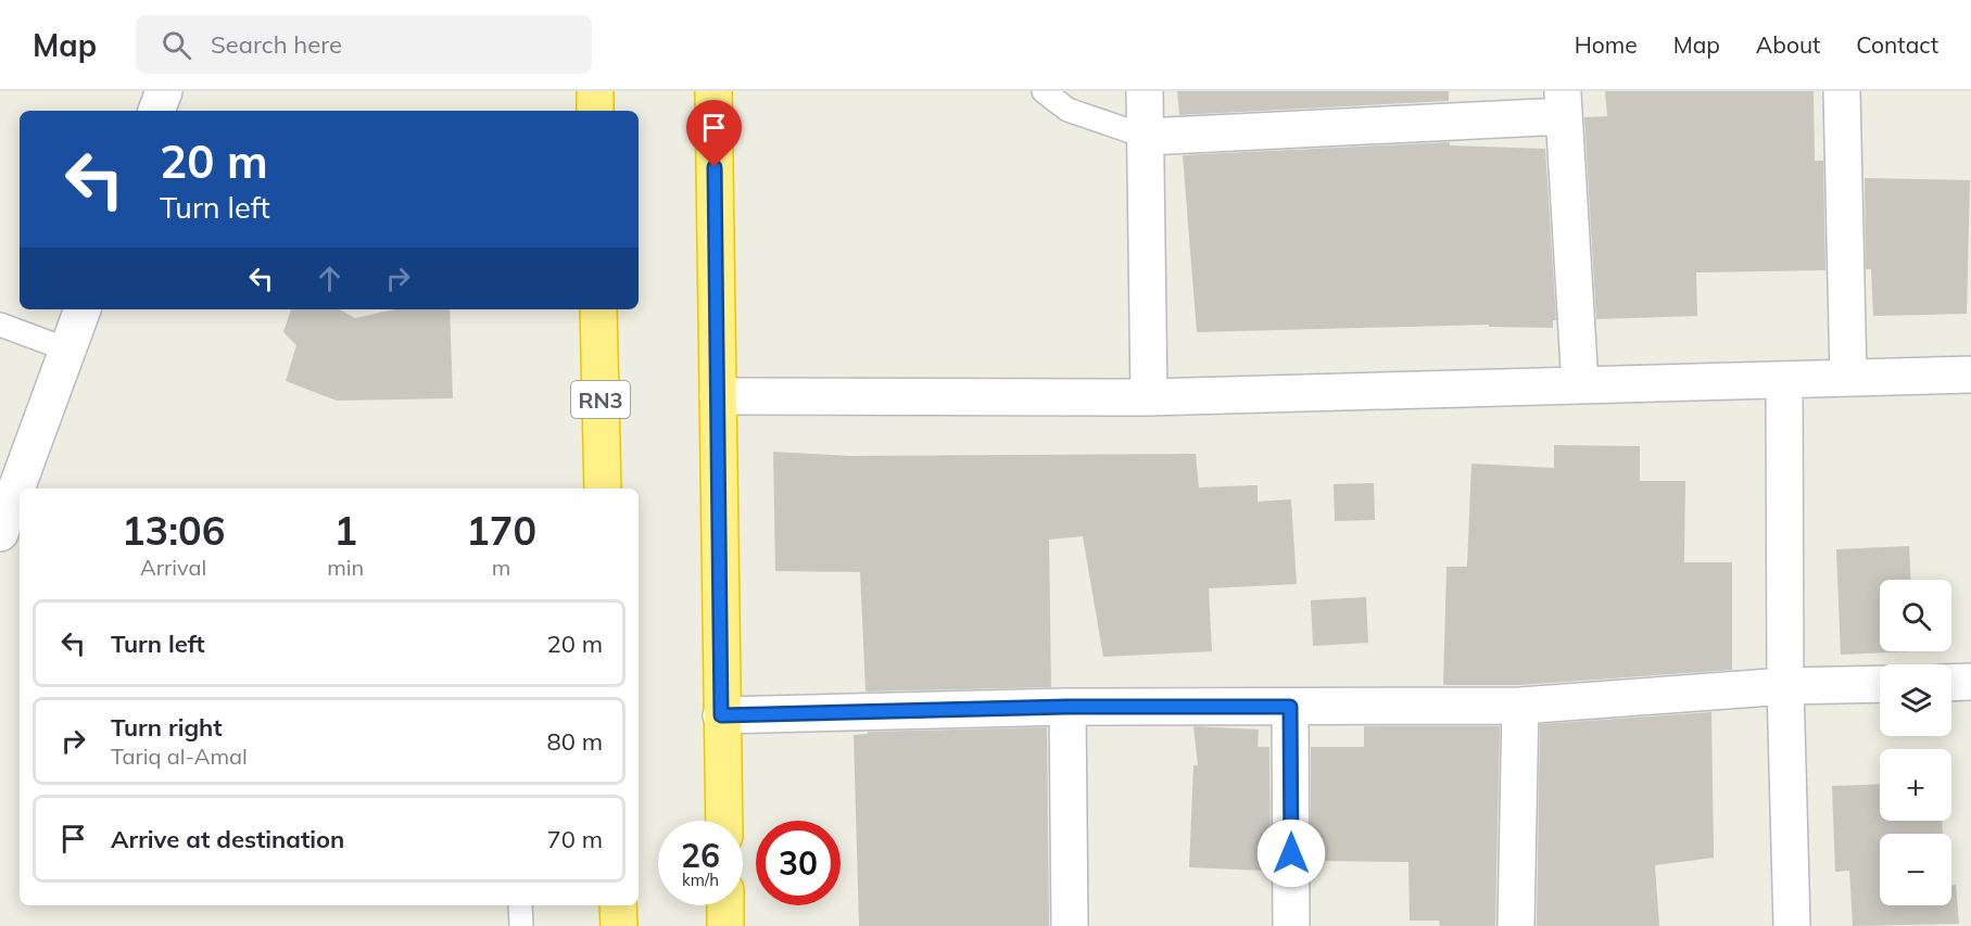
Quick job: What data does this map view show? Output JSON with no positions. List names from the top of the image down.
{
  "streets": {
    "highway": ["RN3"]
  },
  "page": {
    "header": "Map",
    "search": "Search here",
    "nav": [
      "Home",
      "Map",
      "About",
      "Contact"
    ],
    "turn": ["20 m", "Turn left"],
    "eta": [
      "13:06",
      "Arrival",
      "1",
      "min",
      "170",
      "m"
    ],
    "map_buttons": ["+", "−"],
    "list": [
      {
        "name": "Turn left",
        "value": "20 m"
      },
      {
        "name": "Turn right",
        "note": "Tariq al-Amal",
        "value": "80 m"
      },
      {
        "name": "Arrive at destination",
        "value": "70 m"
      }
    ],
    "speed": "26 km/h",
    "limit": "30"
  }
}
